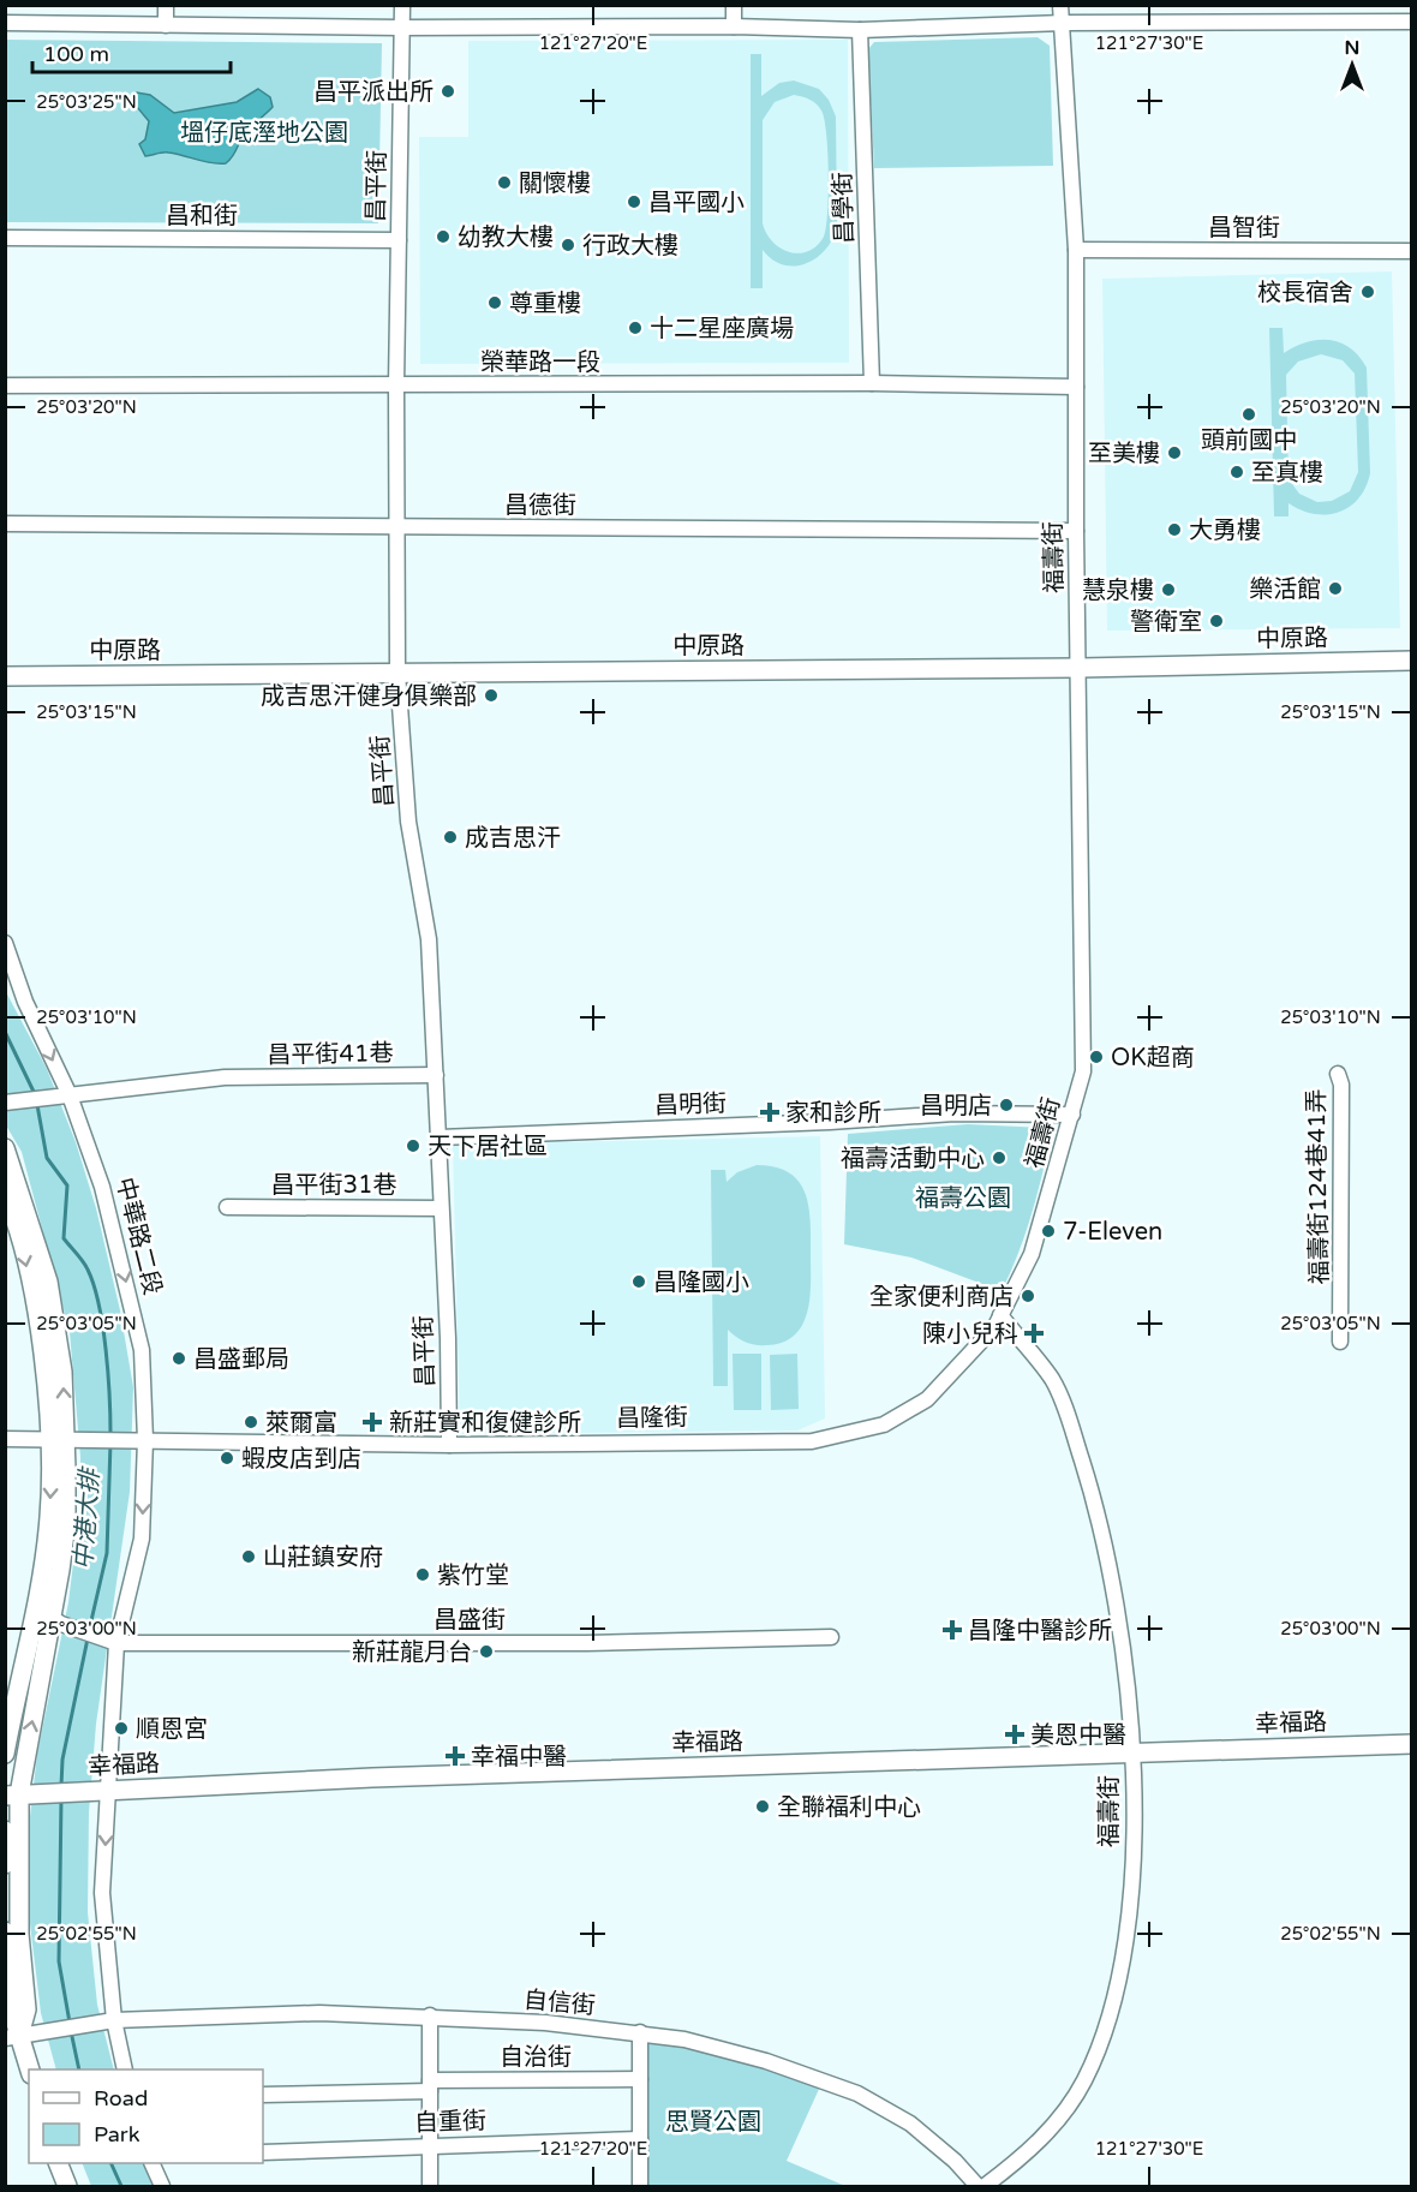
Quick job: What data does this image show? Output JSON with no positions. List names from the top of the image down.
{
  "streets": {
    "street": [
      "昌平街",
      "昌學街",
      "昌和街",
      "昌智街",
      "榮華路一段",
      "昌德街",
      "福壽街",
      "中原路",
      "昌平街41巷",
      "昌明街",
      "昌平街31巷",
      "福壽街124巷41弄",
      "中華路二段",
      "昌隆街",
      "昌盛街",
      "幸福路",
      "自信街",
      "自治街",
      "自重街"
    ]
  },
  "crossings": [
    ["昌平街", "昌和街"],
    ["昌平街", "榮華路一段"],
    ["昌平街", "昌德街"],
    ["昌平街", "中原路"],
    ["昌平街", "昌平街41巷"],
    ["昌平街", "昌明街"],
    ["昌平街", "昌平街31巷"],
    ["昌平街", "昌隆街"],
    ["昌學街", "榮華路一段"],
    ["昌智街", "福壽街"],
    ["榮華路一段", "福壽街"],
    ["昌德街", "福壽街"],
    ["福壽街", "中原路"],
    ["福壽街", "昌明街"],
    ["福壽街", "昌隆街"],
    ["福壽街", "幸福路"],
    ["昌平街41巷", "中華路二段"],
    ["中華路二段", "昌隆街"],
    ["中華路二段", "昌盛街"],
    ["中華路二段", "幸福路"],
    ["中華路二段", "自信街"]
  ],
  "water": ["中港大排"],
  "parks": ["塭仔底溼地公園", "福壽公園", "思賢公園"],
  "places": {
    "other": [
      "昌平派出所",
      "關懷樓",
      "昌平國小",
      "幼教大樓",
      "行政大樓",
      "校長宿舍",
      "尊重樓",
      "十二星座廣場",
      "頭前國中",
      "至美樓",
      "至真樓",
      "大勇樓",
      "樂活館",
      "慧泉樓",
      "警衛室",
      "成吉思汗健身俱樂部",
      "成吉思汗",
      "OK超商",
      "昌明店",
      "天下居社區",
      "福壽活動中心",
      "7-Eleven",
      "昌隆國小",
      "全家便利商店",
      "昌盛郵局",
      "萊爾富",
      "蝦皮店到店",
      "山莊鎮安府",
      "紫竹堂",
      "新莊龍月台",
      "順恩宮",
      "全聯福利中心"
    ],
    "health": [
      "家和診所",
      "陳小兒科",
      "新莊實和復健診所",
      "昌隆中醫診所",
      "美恩中醫",
      "幸福中醫"
    ]
  },
  "legend": ["Road", "Park"],
  "scale_bar": "100 m",
  "north": "top",
  "coordinates": [
    "121°27'20\"E",
    "121°27'30\"E",
    "25°03'25\"N",
    "25°03'20\"N",
    "25°03'15\"N",
    "25°03'10\"N",
    "25°03'05\"N",
    "25°03'00\"N",
    "25°02'55\"N"
  ]
}
